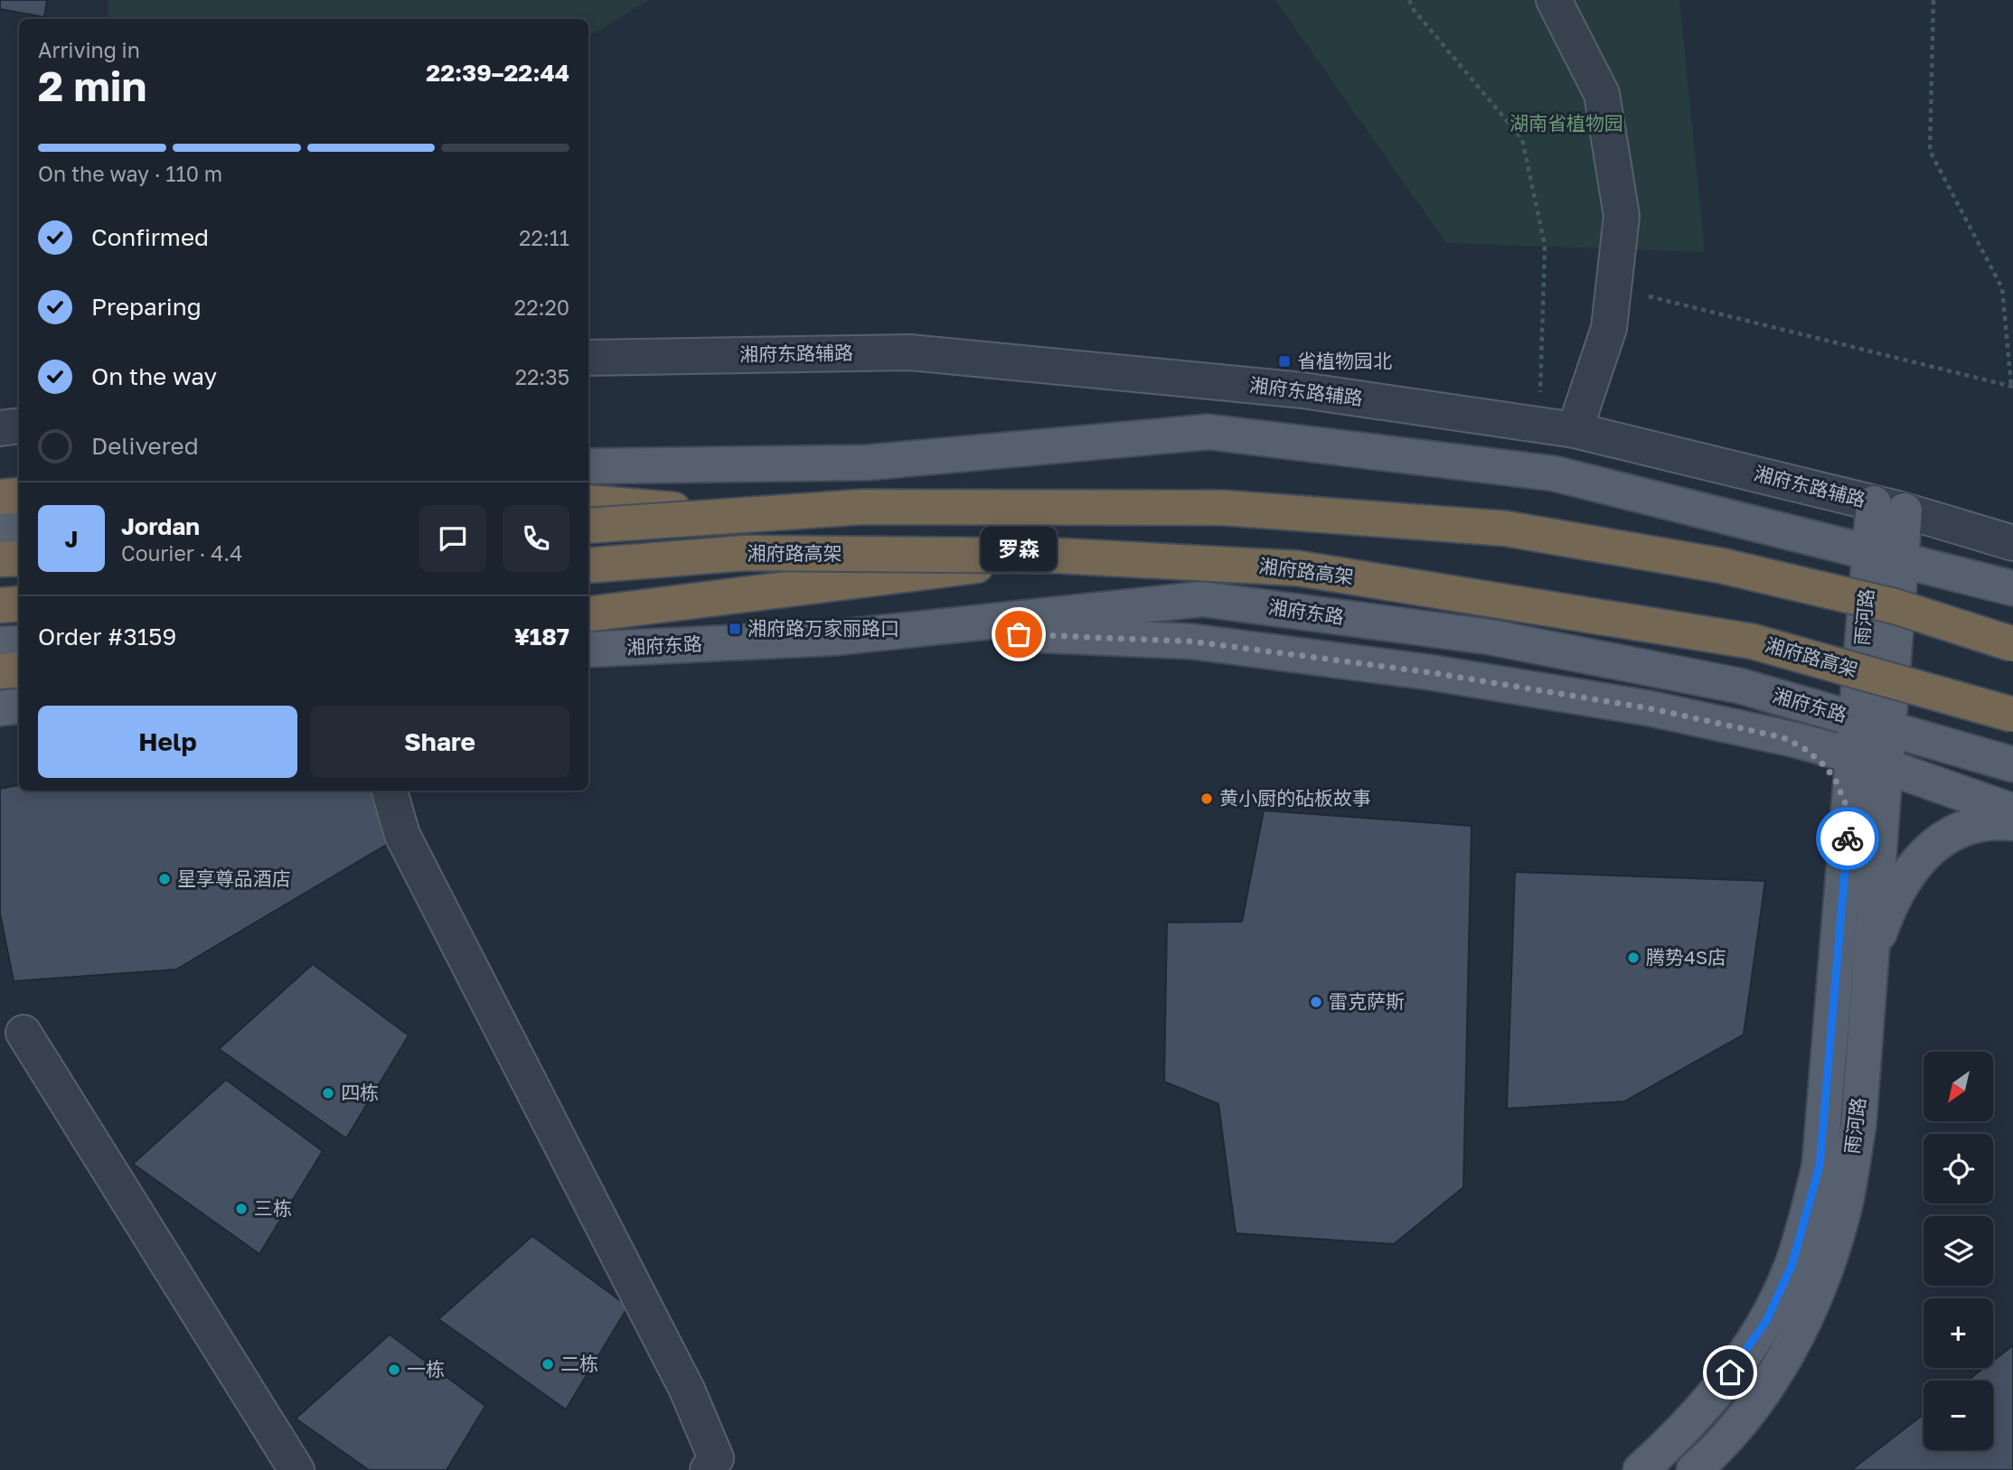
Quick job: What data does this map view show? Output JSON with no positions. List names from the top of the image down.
{
  "streets": {
    "highway": ["湘府路高架"],
    "main road": ["湘府东路", "雨河路"],
    "street": ["湘府东路辅路"]
  },
  "crossings": [
    ["湘府东路辅路", "雨河路"],
    ["湘府东路", "雨河路"]
  ],
  "parks": ["湖南省植物园"],
  "places": {
    "transit": ["省植物园北", "湘府路万家丽路口"],
    "other": [
      "罗森",
      "黄小厨的砧板故事",
      "星享尊品酒店",
      "腾势4S店",
      "雷克萨斯",
      "四栋",
      "三栋",
      "二栋",
      "一栋"
    ]
  },
  "north": "bottom left",
  "page": {
    "heading": ["2 min", "Arriving in", "22:39–22:44"],
    "panel": [
      "Jordan",
      "Courier · 4.4",
      "Order #3159",
      "¥187"
    ],
    "bar": "On the way · 110 m",
    "list": [
      ["Confirmed", "22:11"],
      ["Preparing", "22:20"],
      ["On the way", "22:35"],
      "Delivered"
    ],
    "round": "J",
    "bubble": "罗森",
    "buttons": ["Help", "Share"],
    "map_buttons": ["+", "−"]
  }
}
